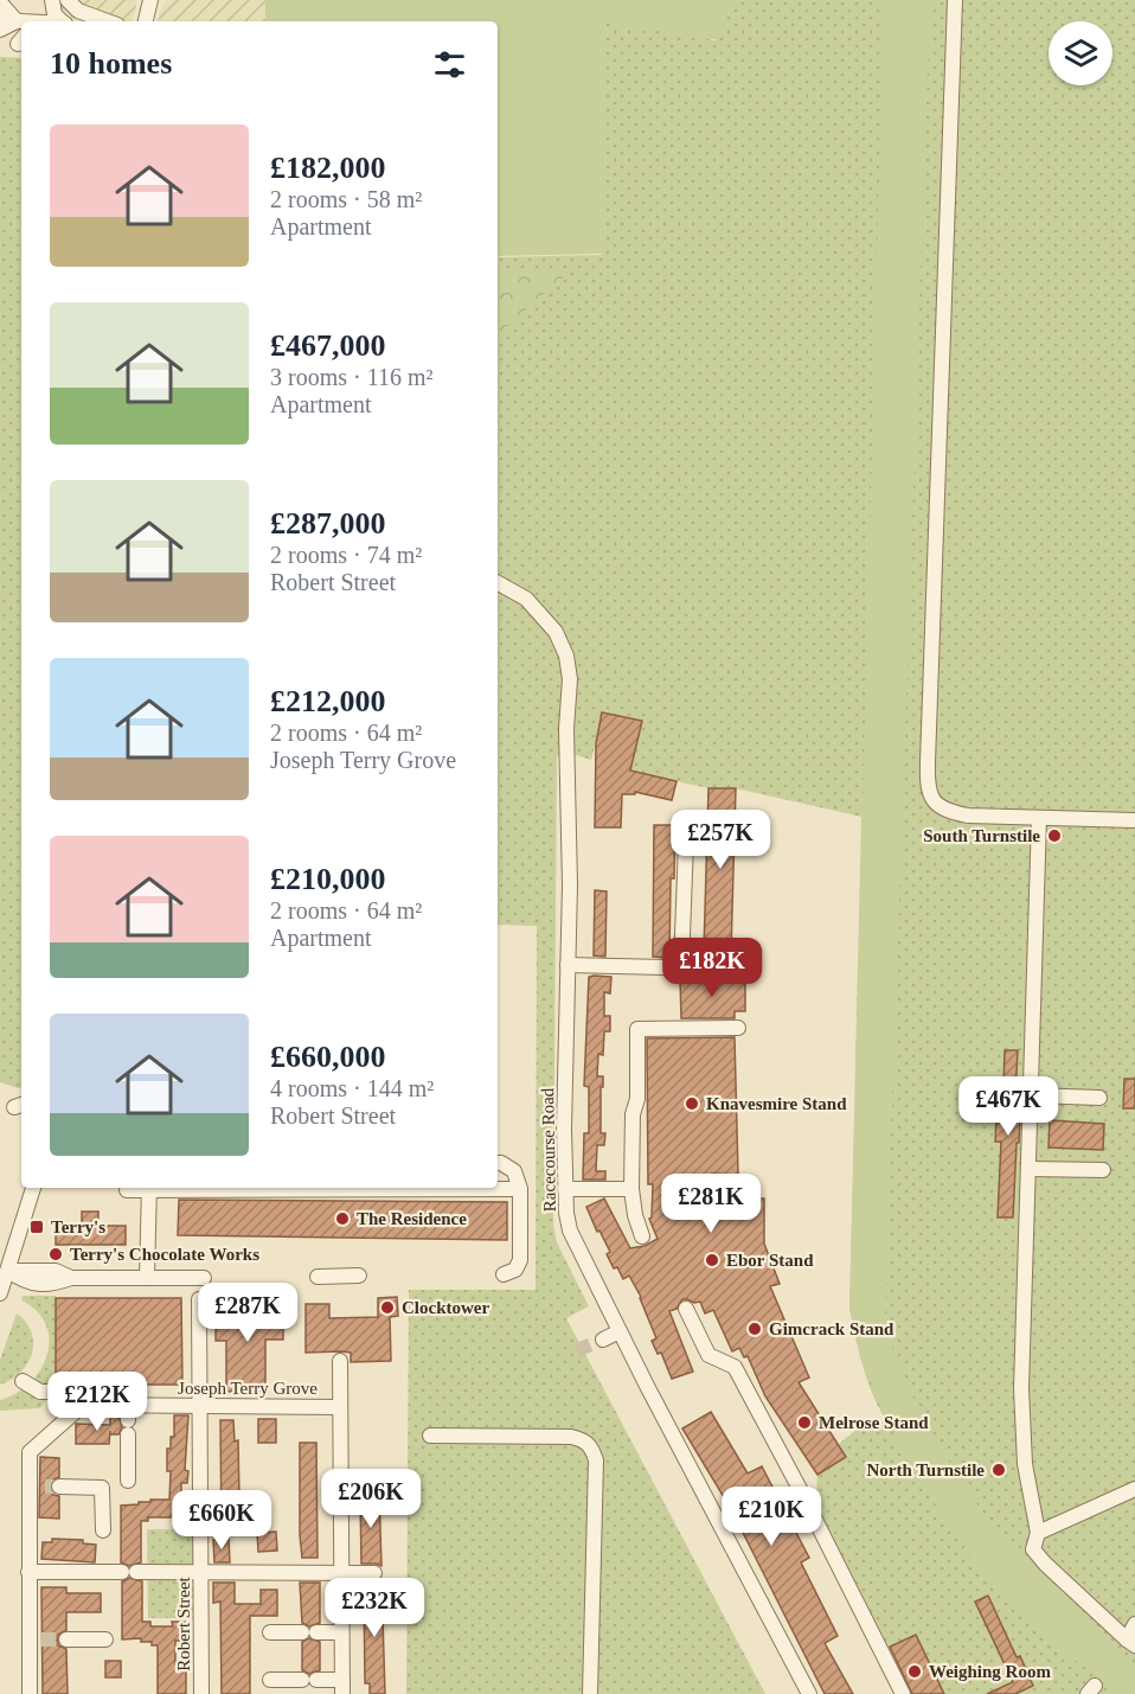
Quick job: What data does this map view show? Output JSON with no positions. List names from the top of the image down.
{
  "streets": {
    "street": ["Racecourse Road", "Joseph Terry Grove", "Robert Street"]
  },
  "crossings": [
    ["Joseph Terry Grove", "Robert Street"]
  ],
  "places": {
    "other": [
      "South Turnstile",
      "Knavesmire Stand",
      "The Residence",
      "Terry's Chocolate Works",
      "Ebor Stand",
      "Clocktower",
      "Gimcrack Stand",
      "Melrose Stand",
      "North Turnstile",
      "Weighing Room"
    ],
    "transit": ["Terry's"]
  },
  "page": {
    "heading": "10 homes",
    "list": [
      {
        "name": "£182,000",
        "note": "2 rooms · 58 m² · Apartment"
      },
      {
        "name": "£467,000",
        "note": "3 rooms · 116 m² · Apartment"
      },
      {
        "name": "£287,000",
        "note": "2 rooms · 74 m² · Robert Street"
      },
      {
        "name": "£212,000",
        "note": "2 rooms · 64 m² · Joseph Terry Grove"
      },
      {
        "name": "£210,000",
        "note": "2 rooms · 64 m² · Apartment"
      },
      {
        "name": "£660,000",
        "note": "4 rooms · 144 m² · Robert Street"
      }
    ],
    "price": [
      "£257K",
      "£182K",
      "£467K",
      "£281K",
      "£287K",
      "£212K",
      "£206K",
      "£210K",
      "£660K",
      "£232K"
    ]
  }
}
